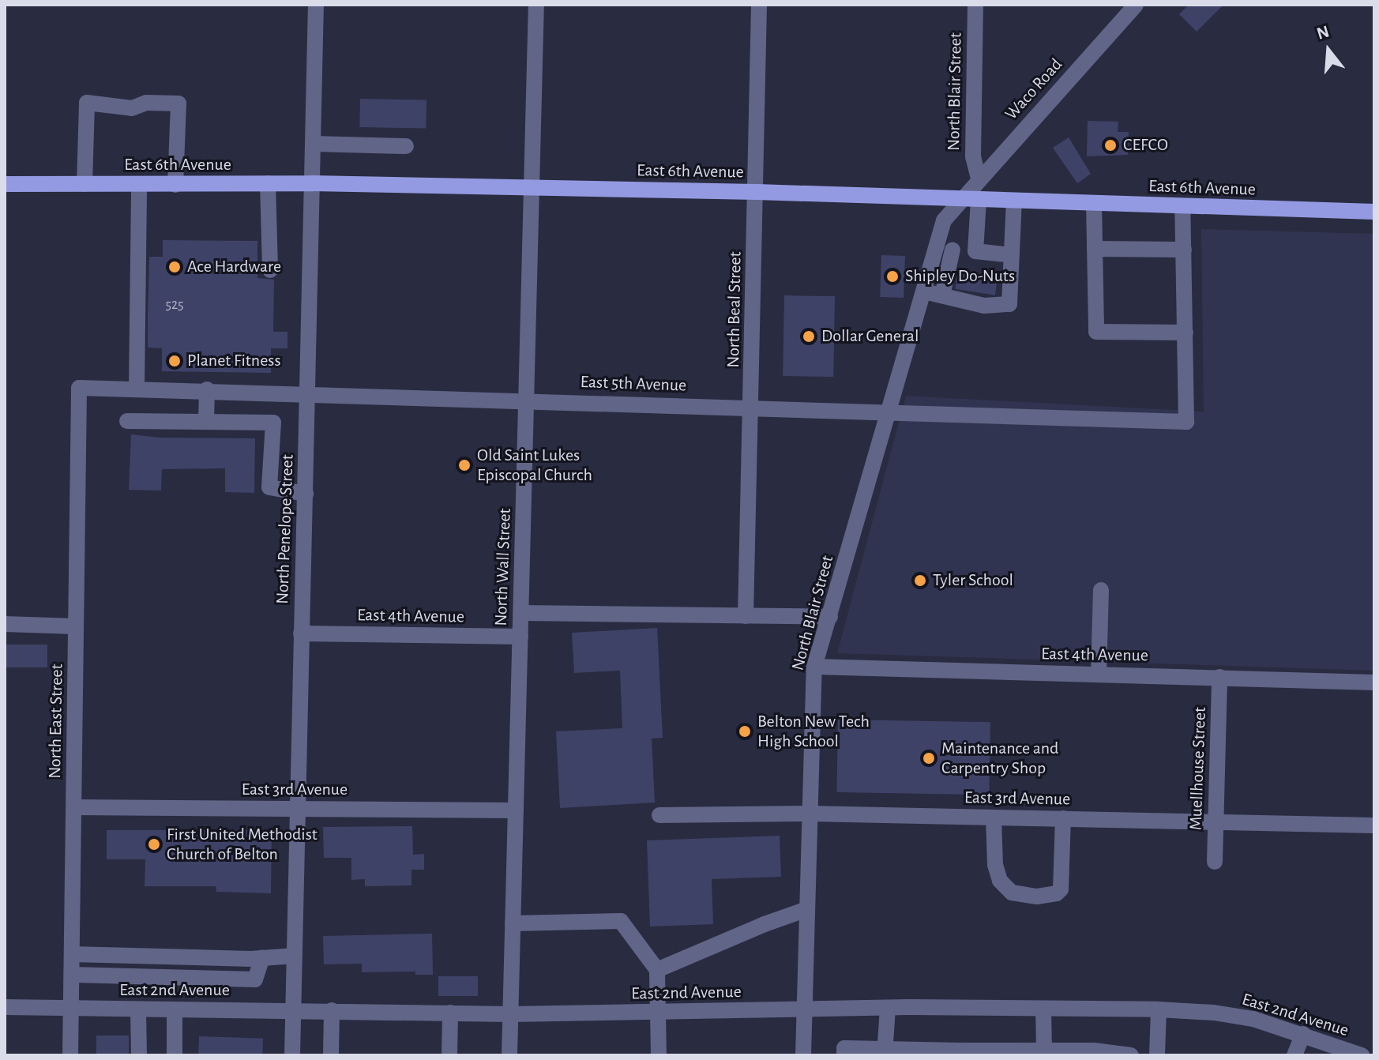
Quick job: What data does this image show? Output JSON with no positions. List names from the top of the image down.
{
  "streets": {
    "main road": ["East 6th Avenue"],
    "street": [
      "Waco Road",
      "North Blair Street",
      "North Beal Street",
      "East 5th Avenue",
      "North Penelope Street",
      "North Wall Street",
      "East 4th Avenue",
      "North East Street",
      "Muellhouse Street",
      "East 3rd Avenue",
      "East 2nd Avenue"
    ]
  },
  "crossings": [
    ["Waco Road", "North Blair Street"],
    ["Waco Road", "East 6th Avenue"],
    ["North Blair Street", "East 6th Avenue"],
    ["North Blair Street", "East 5th Avenue"],
    ["North Blair Street", "East 4th Avenue"],
    ["North Blair Street", "East 3rd Avenue"],
    ["North Blair Street", "East 2nd Avenue"],
    ["East 6th Avenue", "North Beal Street"],
    ["East 6th Avenue", "North Penelope Street"],
    ["East 6th Avenue", "North Wall Street"],
    ["North Beal Street", "East 5th Avenue"],
    ["East 5th Avenue", "North Penelope Street"],
    ["East 5th Avenue", "North Wall Street"],
    ["East 5th Avenue", "North East Street"],
    ["North Penelope Street", "East 4th Avenue"],
    ["North Penelope Street", "East 3rd Avenue"],
    ["North Penelope Street", "East 2nd Avenue"],
    ["North Wall Street", "East 4th Avenue"],
    ["North Wall Street", "East 3rd Avenue"],
    ["North Wall Street", "East 2nd Avenue"],
    ["East 4th Avenue", "Muellhouse Street"],
    ["North East Street", "East 3rd Avenue"],
    ["North East Street", "East 2nd Avenue"],
    ["Muellhouse Street", "East 3rd Avenue"]
  ],
  "places": [
    "CEFCO",
    "Ace Hardware",
    "Shipley Do-Nuts",
    "Dollar General",
    "Planet Fitness",
    "Old Saint Lukes Episcopal Church",
    "Tyler School",
    "Belton New Tech High School",
    "Maintenance and Carpentry Shop",
    "First United Methodist Church of Belton"
  ],
  "house_numbers": ["525"],
  "north": "top"
}
